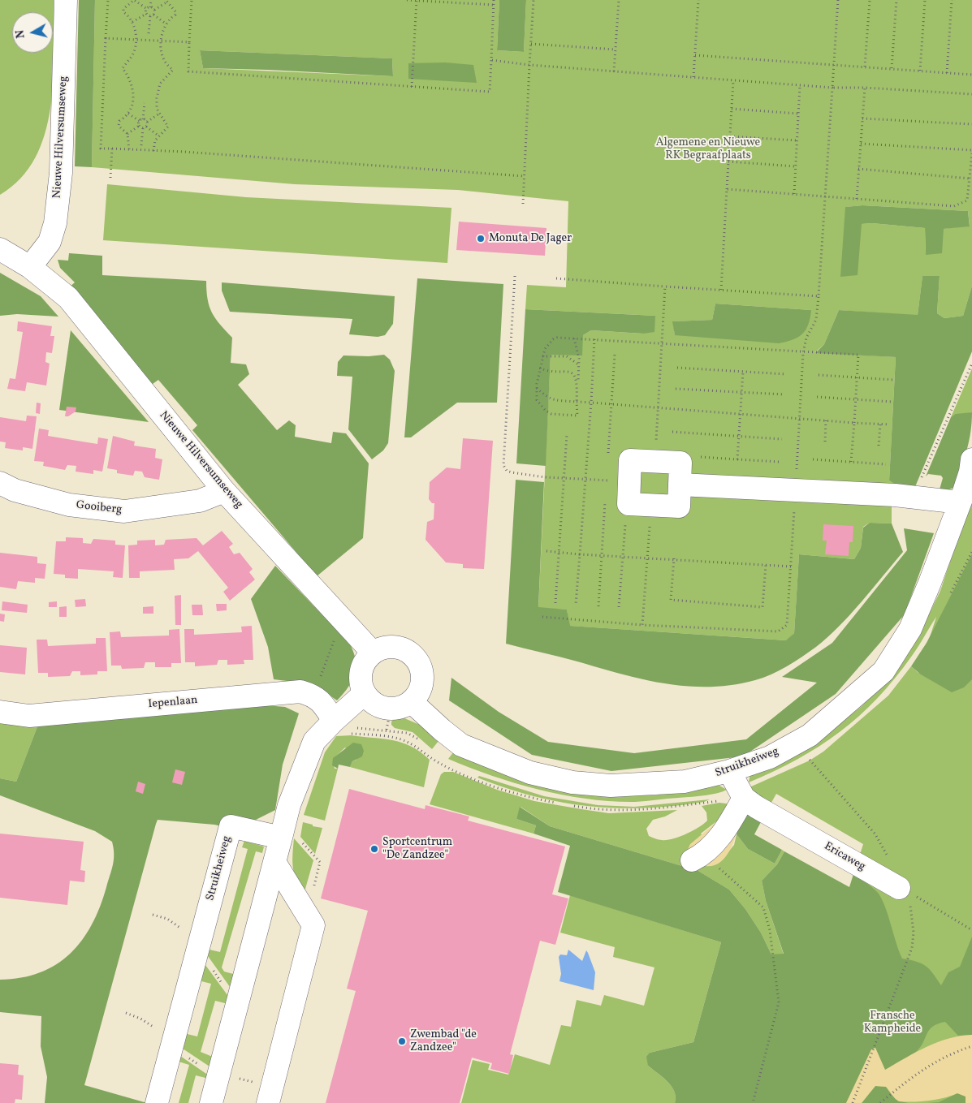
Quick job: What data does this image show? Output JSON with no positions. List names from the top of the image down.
{
  "streets": {
    "street": [
      "Nieuwe Hilversumseweg",
      "Gooiberg",
      "Iepenlaan",
      "Struikheiweg",
      "Ericaweg"
    ]
  },
  "crossings": [
    ["Nieuwe Hilversumseweg", "Gooiberg"],
    ["Nieuwe Hilversumseweg", "Struikheiweg"],
    ["Struikheiweg", "Ericaweg"]
  ],
  "parks": ["Algemene en Nieuwe RK Begraafplaats", "Fransche Kampheide"],
  "places": ["Monuta De Jager", "Sportcentrum \"De Zandzee\"", "Zwembad \"de Zandzee\""],
  "north": "left"
}
